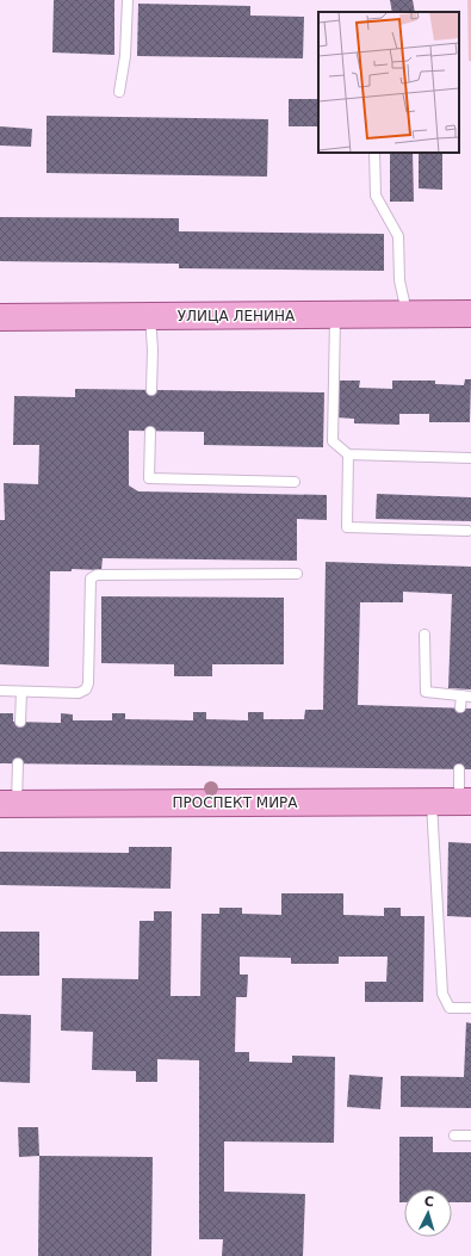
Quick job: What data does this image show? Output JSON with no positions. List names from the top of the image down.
{
  "streets": {
    "main road": ["УЛИЦА ЛЕНИНА", "ПРОСПЕКТ МИРА"]
  },
  "north": "top"
}
